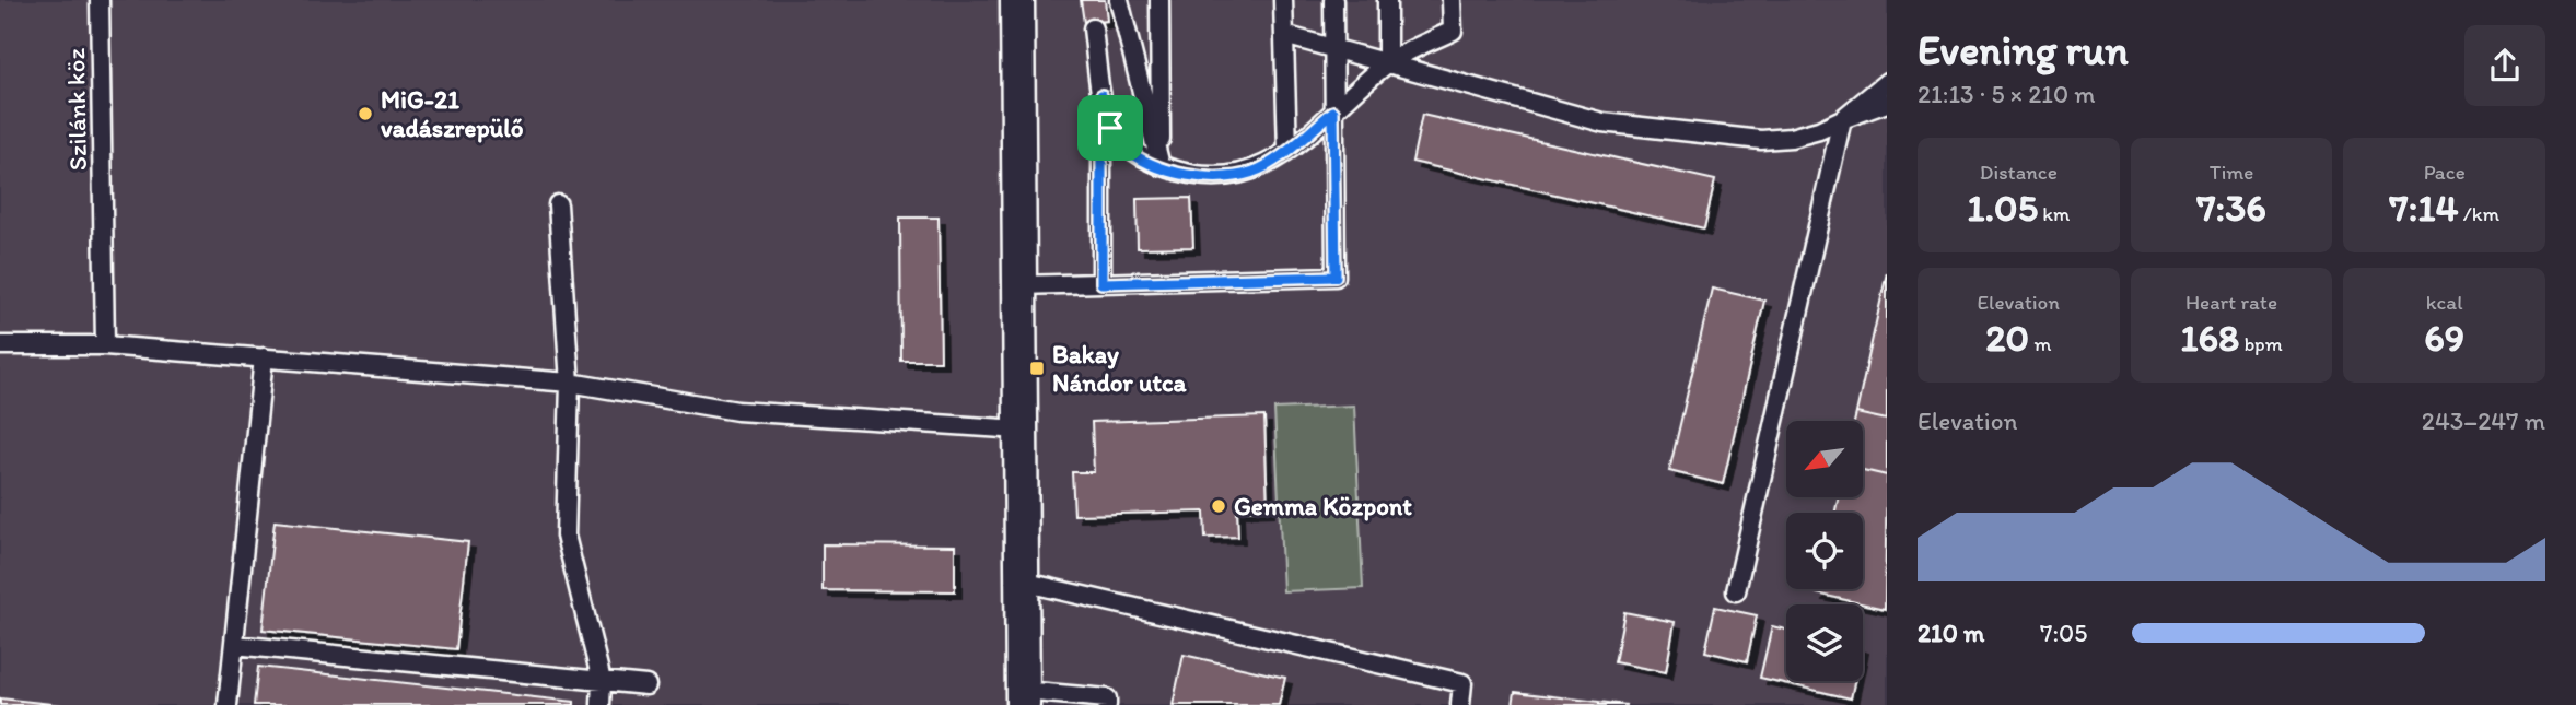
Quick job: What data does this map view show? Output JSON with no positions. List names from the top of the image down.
{
  "streets": {
    "lane": ["Szilánk köz"]
  },
  "places": {
    "other": ["MiG-21 vadászrepülő", "Gemma Központ"],
    "transit": ["Bakay Nándor utca"]
  },
  "north": "bottom left",
  "page": {
    "heading": ["Evening run", "21:13 · 5 × 210 m"],
    "stats": [
      ["Distance", "1.05 km"],
      ["Time", "7:36"],
      ["Pace", "7:14 /km"],
      ["Elevation", "20 m"],
      ["Heart rate", "168 bpm"],
      ["kcal", "69"]
    ],
    "chart": ["Elevation", "243–247 m"],
    "list": [
      {
        "name": "210 m",
        "note": "7:05"
      }
    ]
  }
}
